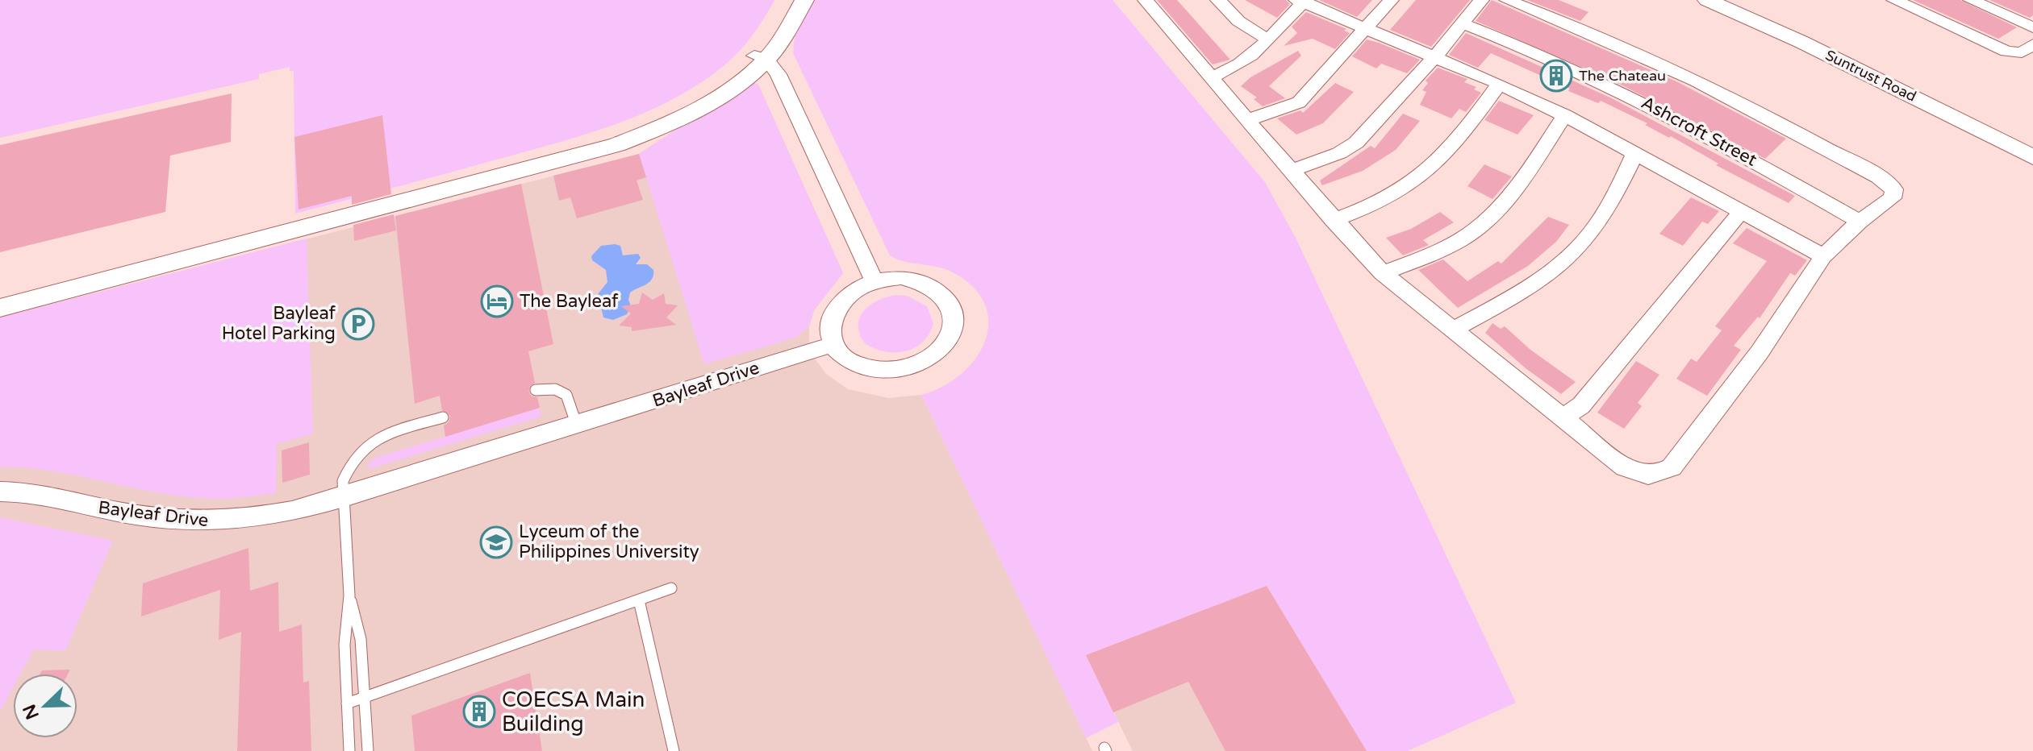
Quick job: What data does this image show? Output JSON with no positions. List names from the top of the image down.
{
  "streets": {
    "street": ["Suntrust Road", "Ashcroft Street", "Bayleaf Drive"]
  },
  "places": {
    "building": ["The Chateau", "COECSA Main Building"],
    "hotel": ["The Bayleaf"],
    "parking": ["Bayleaf Hotel Parking"],
    "school or university": ["Lyceum of the Philippines University"]
  },
  "north": "bottom left"
}
